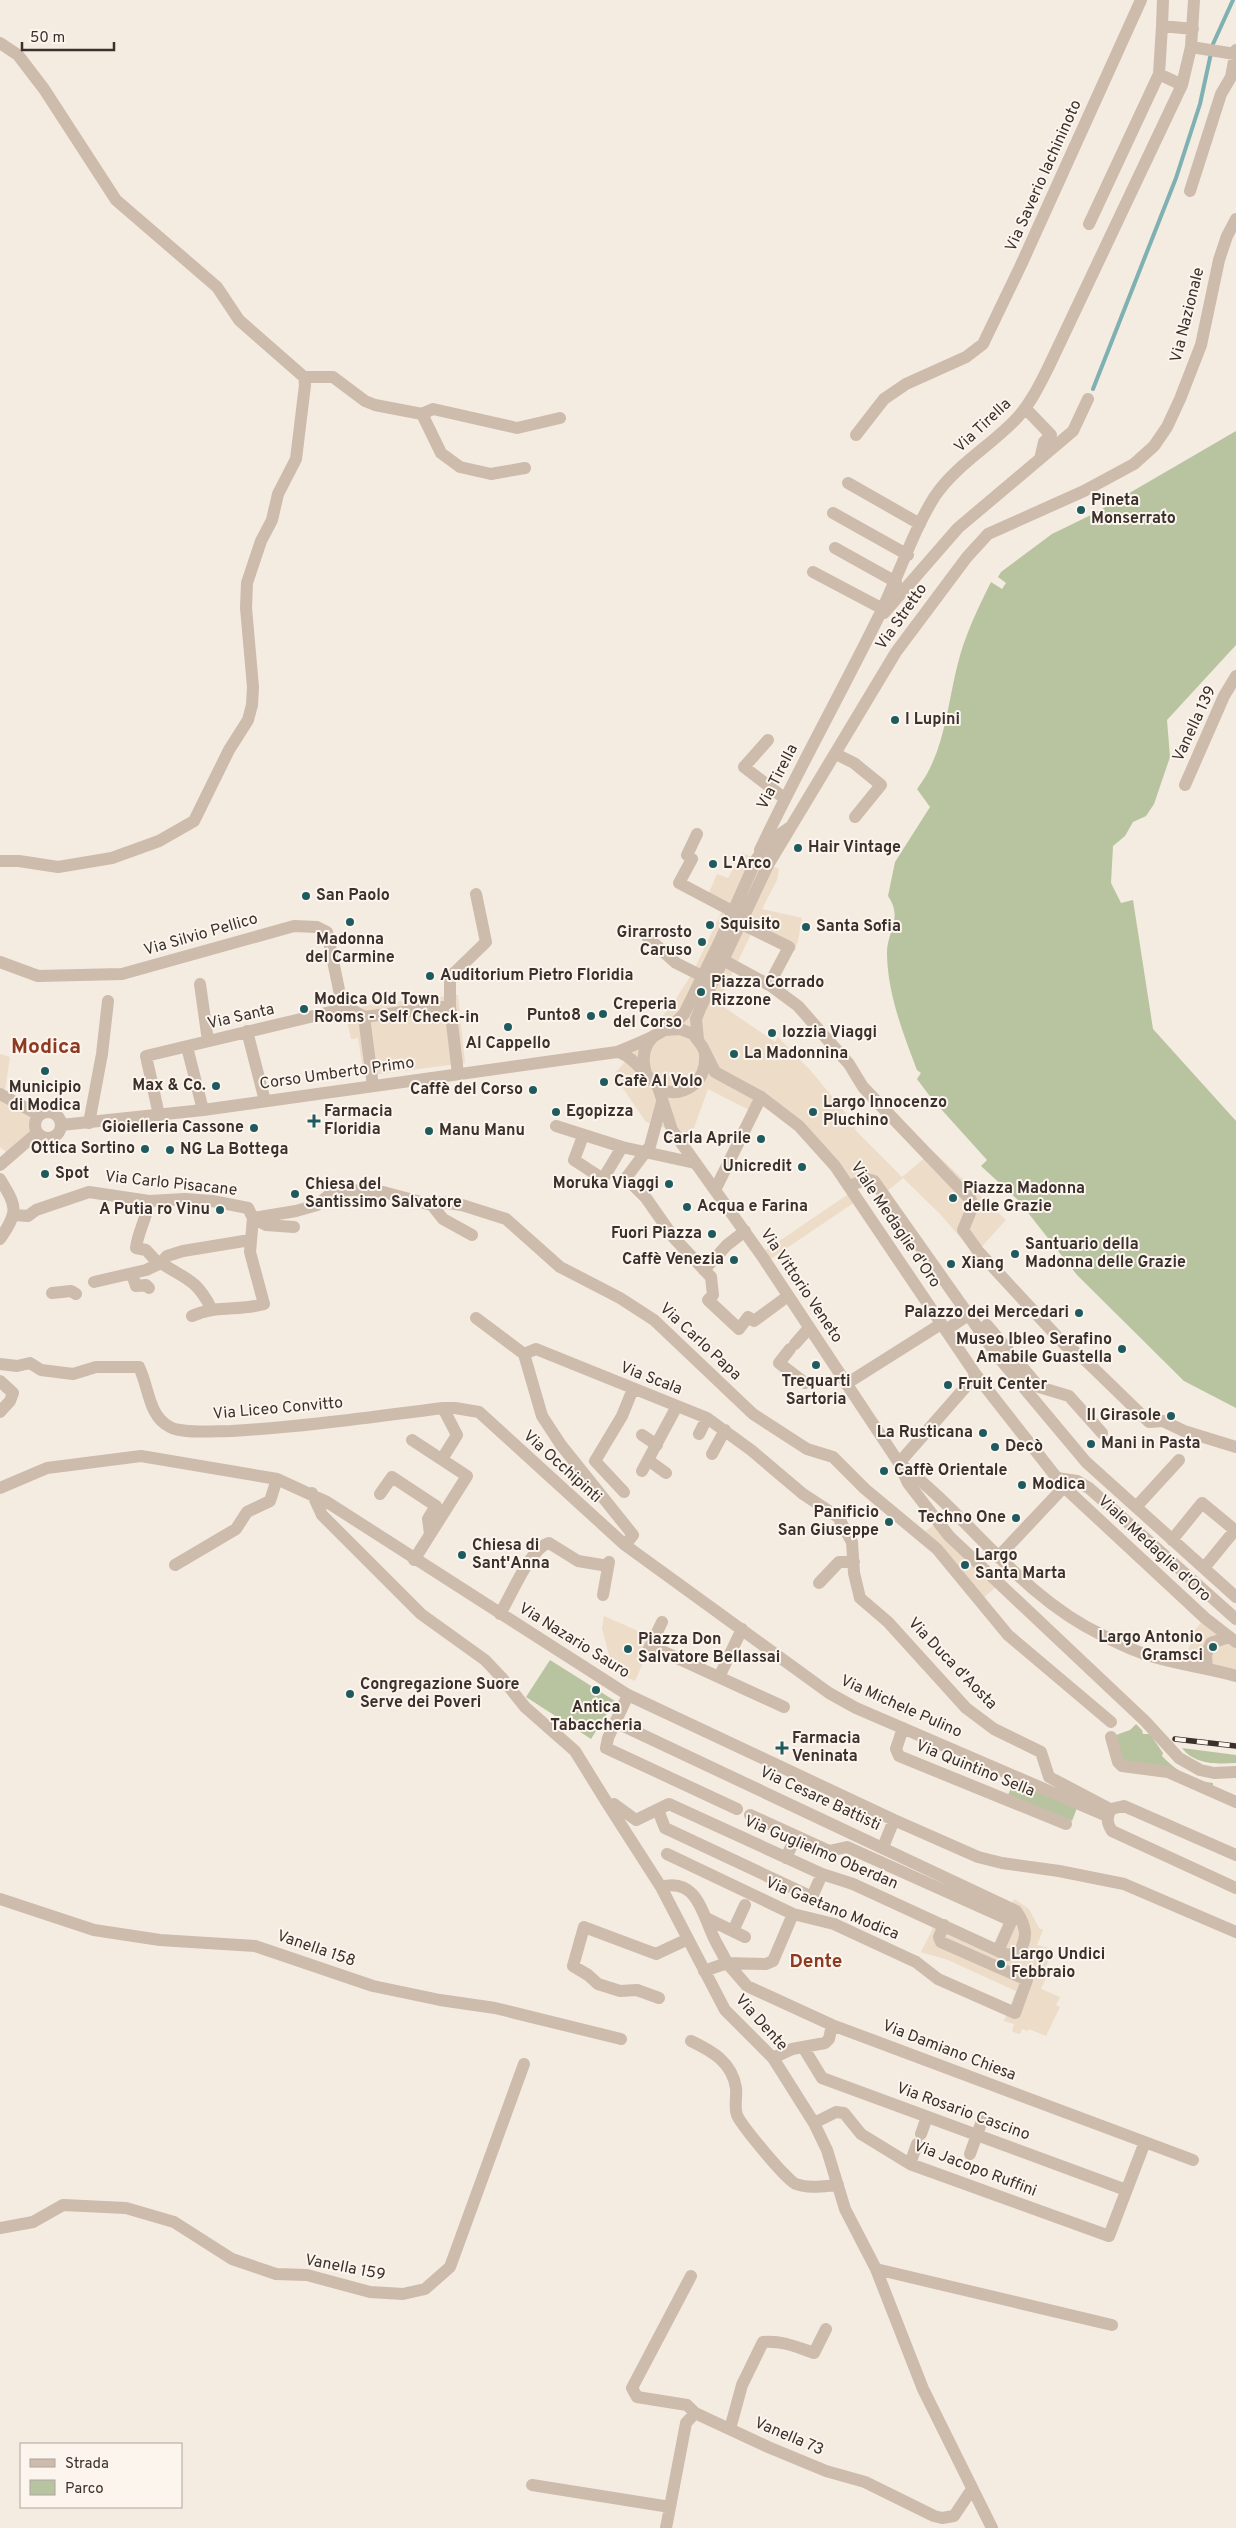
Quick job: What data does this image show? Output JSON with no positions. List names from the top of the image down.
{
  "streets": {
    "street": [
      "Via Saverio Iachininoto",
      "Via Nazionale",
      "Via Tirella",
      "Via Stretto",
      "Vanella 139",
      "Via Silvio Pellico",
      "Via Santa",
      "Corso Umberto Primo",
      "Via Carlo Pisacane",
      "Viale Medaglie d'Oro",
      "Via Vittorio Veneto",
      "Via Carlo Papa",
      "Via Scala",
      "Via Liceo Convitto",
      "Via Occhipinti",
      "Via Nazario Sauro",
      "Via Duca d'Aosta",
      "Via Michele Pulino",
      "Via Quintino Sella",
      "Via Cesare Battisti",
      "Via Guglielmo Oberdan",
      "Via Gaetano Modica",
      "Vanella 158",
      "Via Dente",
      "Via Damiano Chiesa",
      "Via Rosario Cascino",
      "Via Jacopo Ruffini",
      "Vanella 159",
      "Vanella 73"
    ]
  },
  "crossings": [
    ["Via Nazionale", "Via Stretto"],
    ["Via Silvio Pellico", "Via Santa"],
    ["Via Santa", "Corso Umberto Primo"],
    ["Corso Umberto Primo", "Viale Medaglie d'Oro"],
    ["Corso Umberto Primo", "Via Vittorio Veneto"],
    ["Via Carlo Pisacane", "Via Carlo Papa"],
    ["Viale Medaglie d'Oro", "Via Vittorio Veneto"],
    ["Via Scala", "Via Duca d'Aosta"],
    ["Via Liceo Convitto", "Via Occhipinti"],
    ["Via Occhipinti", "Via Michele Pulino"],
    ["Via Nazario Sauro", "Via Dente"],
    ["Via Duca d'Aosta", "Via Michele Pulino"],
    ["Via Michele Pulino", "Via Quintino Sella"],
    ["Via Guglielmo Oberdan", "Via Gaetano Modica"],
    ["Via Guglielmo Oberdan", "Via Dente"],
    ["Via Dente", "Via Damiano Chiesa"],
    ["Via Dente", "Via Jacopo Ruffini"],
    ["Via Dente", "Vanella 73"],
    ["Via Rosario Cascino", "Via Jacopo Ruffini"]
  ],
  "districts": ["Modica", "Dente"],
  "places": {
    "other": [
      "Pineta Monserrato",
      "I Lupini",
      "Hair Vintage",
      "L'Arco",
      "San Paolo",
      "Madonna del Carmine",
      "Squisito",
      "Santa Sofia",
      "Girarrosto Caruso",
      "Auditorium Pietro Floridia",
      "Piazza Corrado Rizzone",
      "Modica Old Town Rooms - Self Check-in",
      "Creperia del Corso",
      "Punto8",
      "Al Cappello",
      "Iozzia Viaggi",
      "La Madonnina",
      "Municipio di Modica",
      "Cafè Al Volo",
      "Max & Co.",
      "Caffè del Corso",
      "Egopizza",
      "Largo Innocenzo Pluchino",
      "Gioielleria Cassone",
      "Manu Manu",
      "Carla Aprile",
      "Ottica Sortino",
      "NG La Bottega",
      "Unicredit",
      "Spot",
      "Moruka Viaggi",
      "Chiesa del Santissimo Salvatore",
      "Piazza Madonna delle Grazie",
      "Acqua e Farina",
      "A Putia ro Vinu",
      "Fuori Piazza",
      "Santuario della Madonna delle Grazie",
      "Caffè Venezia",
      "Xiang",
      "Palazzo dei Mercedari",
      "Museo Ibleo Serafino Amabile Guastella",
      "Trequarti Sartoria",
      "Fruit Center",
      "Il Girasole",
      "La Rusticana",
      "Mani in Pasta",
      "Decò",
      "Caffè Orientale",
      "Modica",
      "Techno One",
      "Panificio San Giuseppe",
      "Chiesa di Sant'Anna",
      "Largo Santa Marta",
      "Largo Antonio Gramsci",
      "Piazza Don Salvatore Bellassai",
      "Antica Tabaccheria",
      "Congregazione Suore Serve dei Poveri",
      "Largo Undici Febbraio"
    ],
    "health": ["Farmacia Floridia", "Farmacia Veninata"]
  },
  "legend": ["Strada", "Parco"],
  "scale_bar": "50 m"
}
